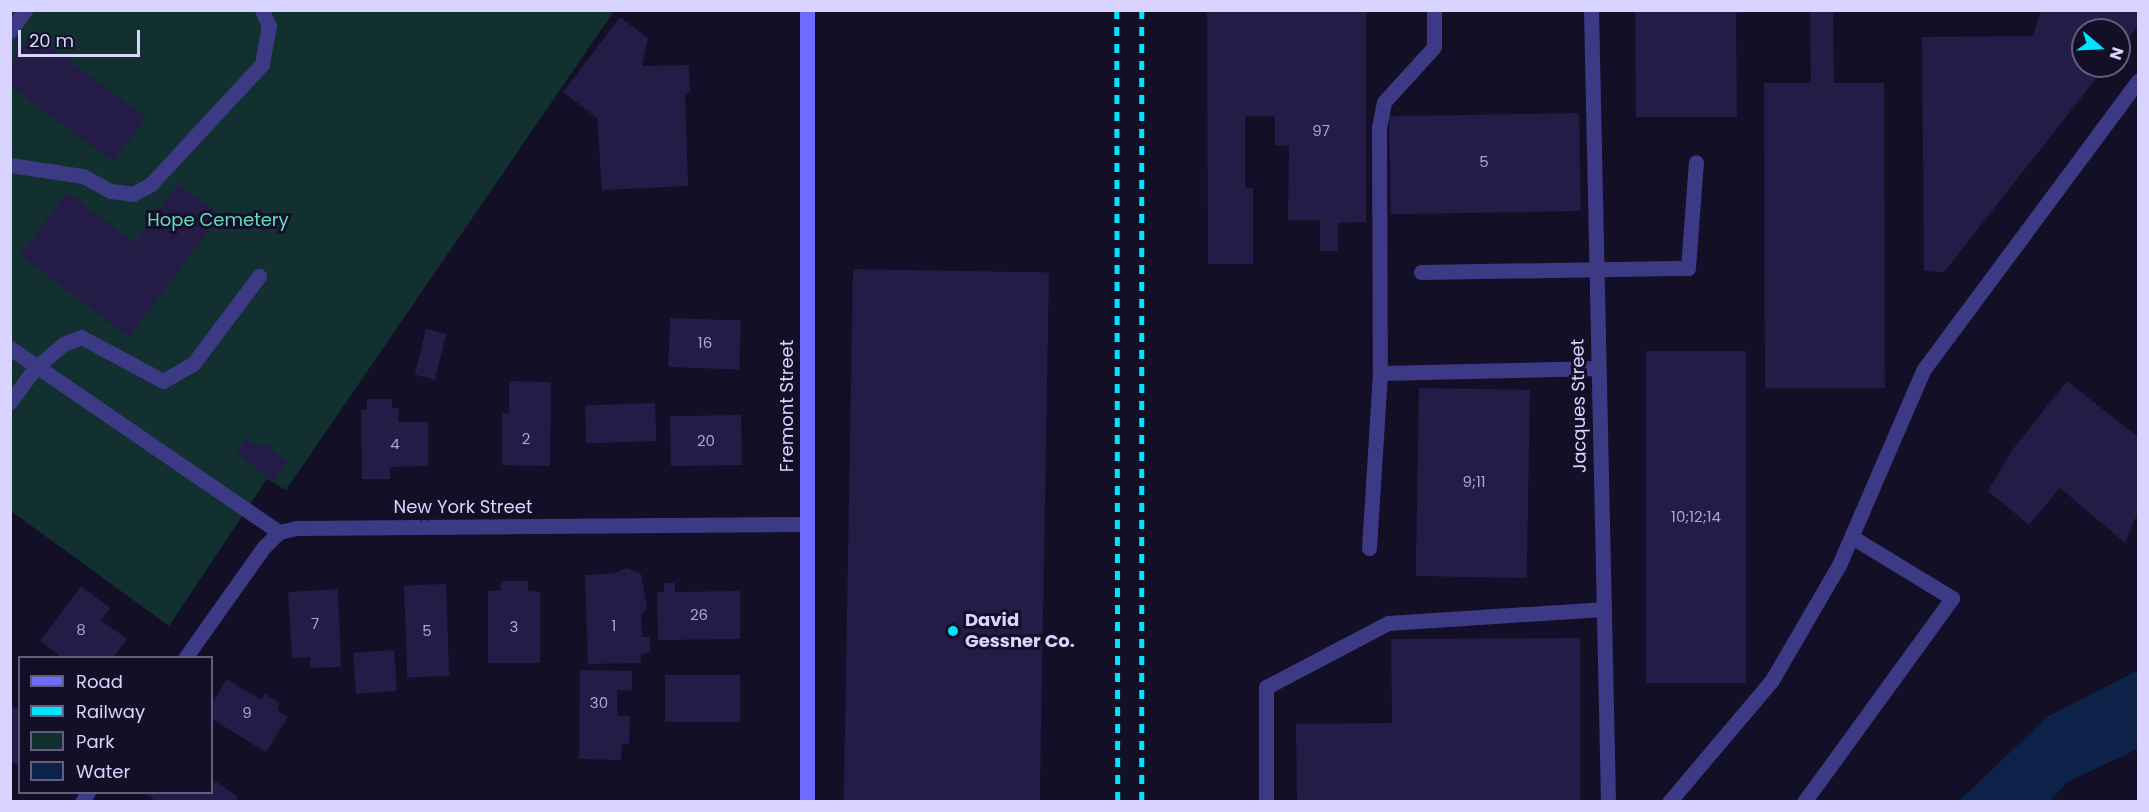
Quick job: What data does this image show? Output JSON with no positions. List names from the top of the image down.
{
  "streets": {
    "street": ["Fremont Street", "Jacques Street", "New York Street"]
  },
  "crossings": [
    ["Fremont Street", "New York Street"]
  ],
  "parks": ["Hope Cemetery"],
  "places": ["David Gessner Co."],
  "house_numbers": [
    "97",
    "5",
    "16",
    "2",
    "20",
    "4",
    "9;11",
    "10;12;14",
    "26",
    "7",
    "1",
    "3",
    "8",
    "5",
    "30",
    "9"
  ],
  "legend": [
    "Road",
    "Railway",
    "Park",
    "Water"
  ],
  "scale_bar": "20 m",
  "north": "right"
}
